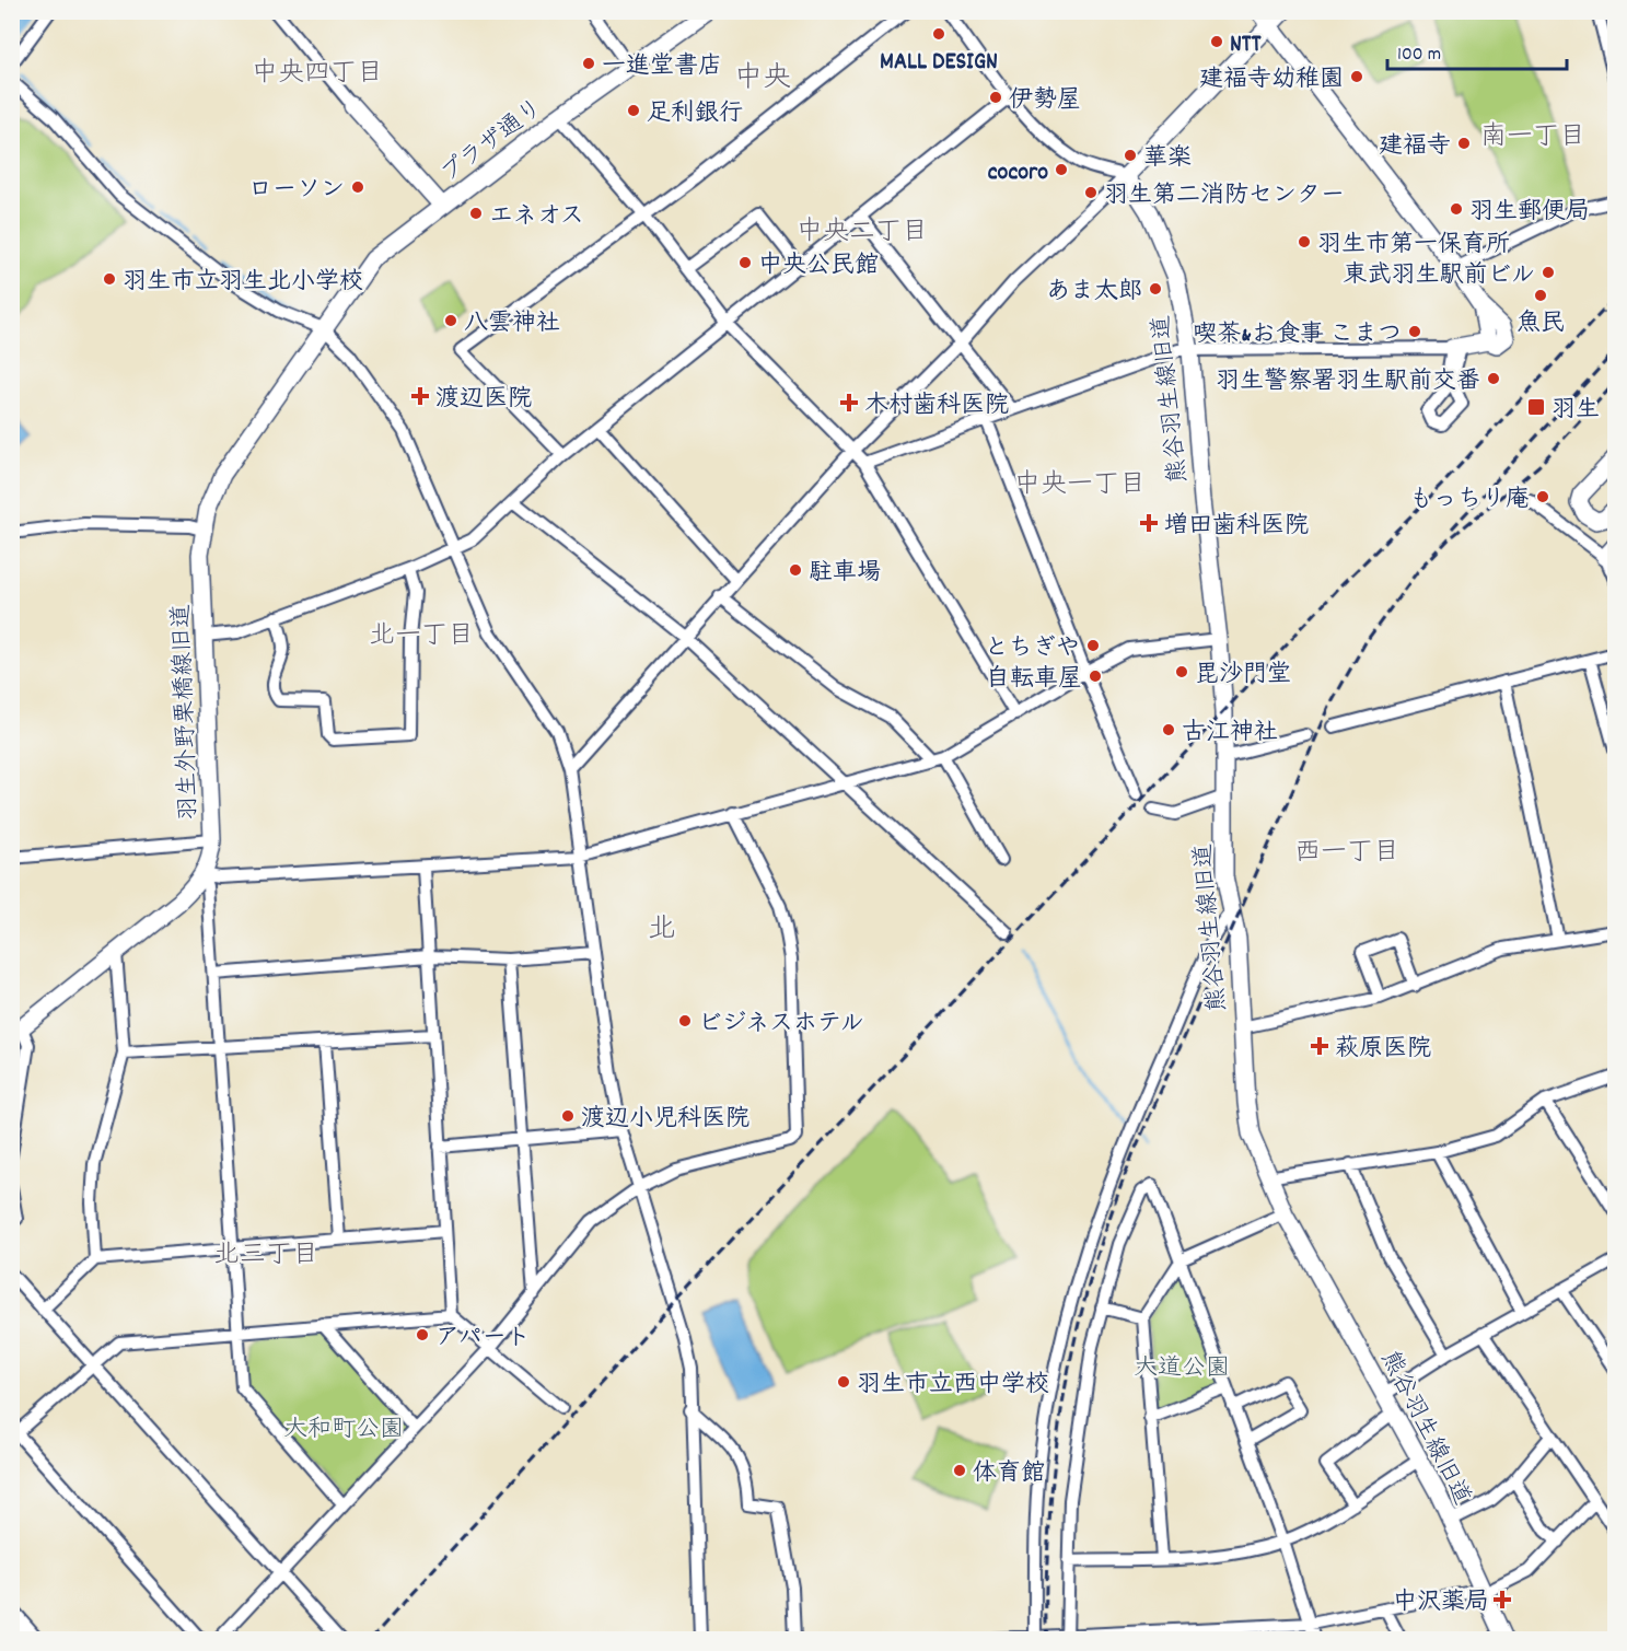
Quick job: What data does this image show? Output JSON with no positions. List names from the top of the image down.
{
  "streets": {
    "street": ["プラザ通り", "熊谷羽生線旧道", "羽生外野栗橋線旧道"]
  },
  "crossings": [
    ["プラザ通り", "羽生外野栗橋線旧道"]
  ],
  "districts": [
    "中央四丁目",
    "中央",
    "南一丁目",
    "中央二丁目",
    "中央一丁目",
    "北一丁目",
    "西一丁目",
    "北",
    "北三丁目"
  ],
  "parks": ["大道公園", "大和町公園"],
  "places": {
    "other": [
      "MALL DESIGN",
      "NTT",
      "一進堂書店",
      "建福寺幼稚園",
      "伊勢屋",
      "足利銀行",
      "建福寺",
      "華楽",
      "cocoro",
      "ローソン",
      "羽生第二消防センター",
      "羽生郵便局",
      "エネオス",
      "羽生市第一保育所",
      "中央公民館",
      "東武羽生駅前ビル",
      "羽生市立羽生北小学校",
      "あま太郎",
      "魚民",
      "八雲神社",
      "喫茶&お食事 こまつ",
      "羽生警察署羽生駅前交番",
      "もっちり庵",
      "駐車場",
      "とちぎや",
      "毘沙門堂",
      "自転車屋",
      "古江神社",
      "ビジネスホテル",
      "渡辺小児科医院",
      "アパート",
      "羽生市立西中学校",
      "体育館"
    ],
    "health": [
      "渡辺医院",
      "木村歯科医院",
      "増田歯科医院",
      "萩原医院",
      "中沢薬局"
    ],
    "transit": ["羽生"]
  },
  "scale_bar": "100 m"
}
